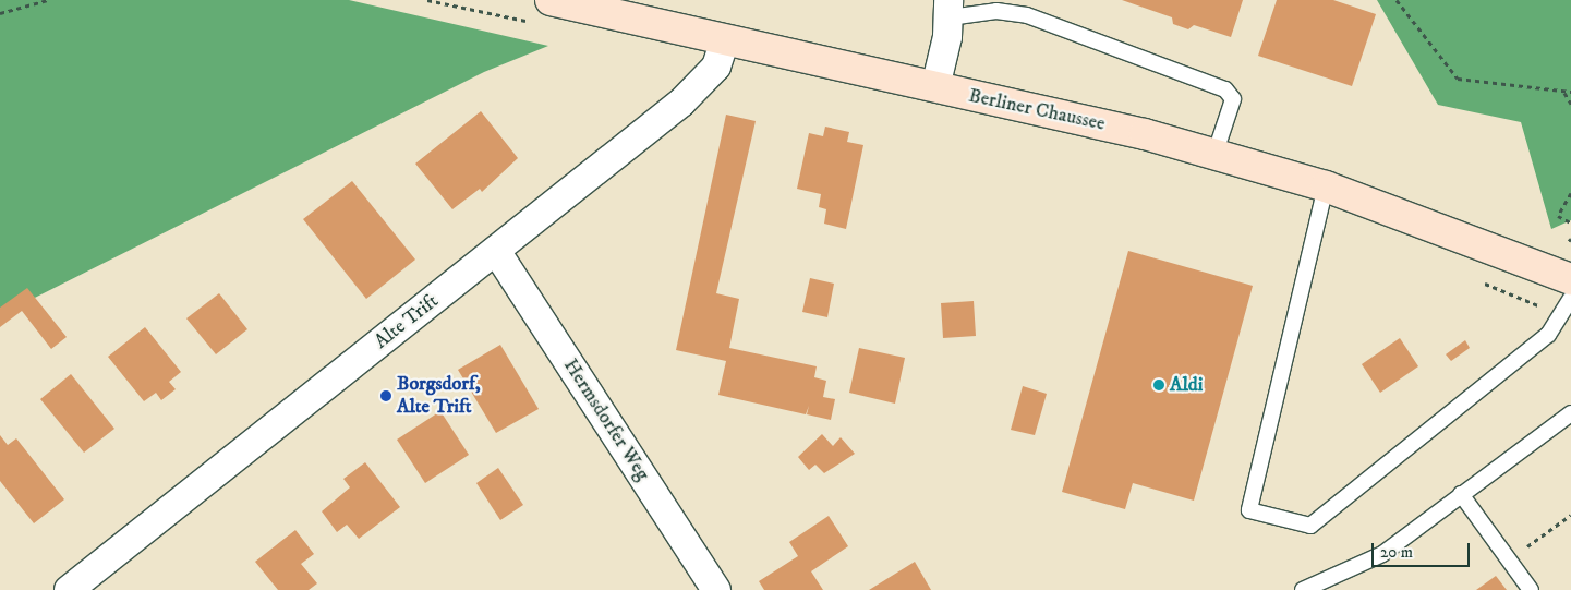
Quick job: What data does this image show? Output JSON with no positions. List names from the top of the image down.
{
  "streets": {
    "main road": ["Berliner Chaussee"],
    "street": ["Alte Trift", "Hermsdorfer Weg"]
  },
  "crossings": [
    ["Berliner Chaussee", "Alte Trift"],
    ["Alte Trift", "Hermsdorfer Weg"]
  ],
  "places": ["Aldi", "Borgsdorf, Alte Trift"],
  "scale_bar": "20 m"
}
